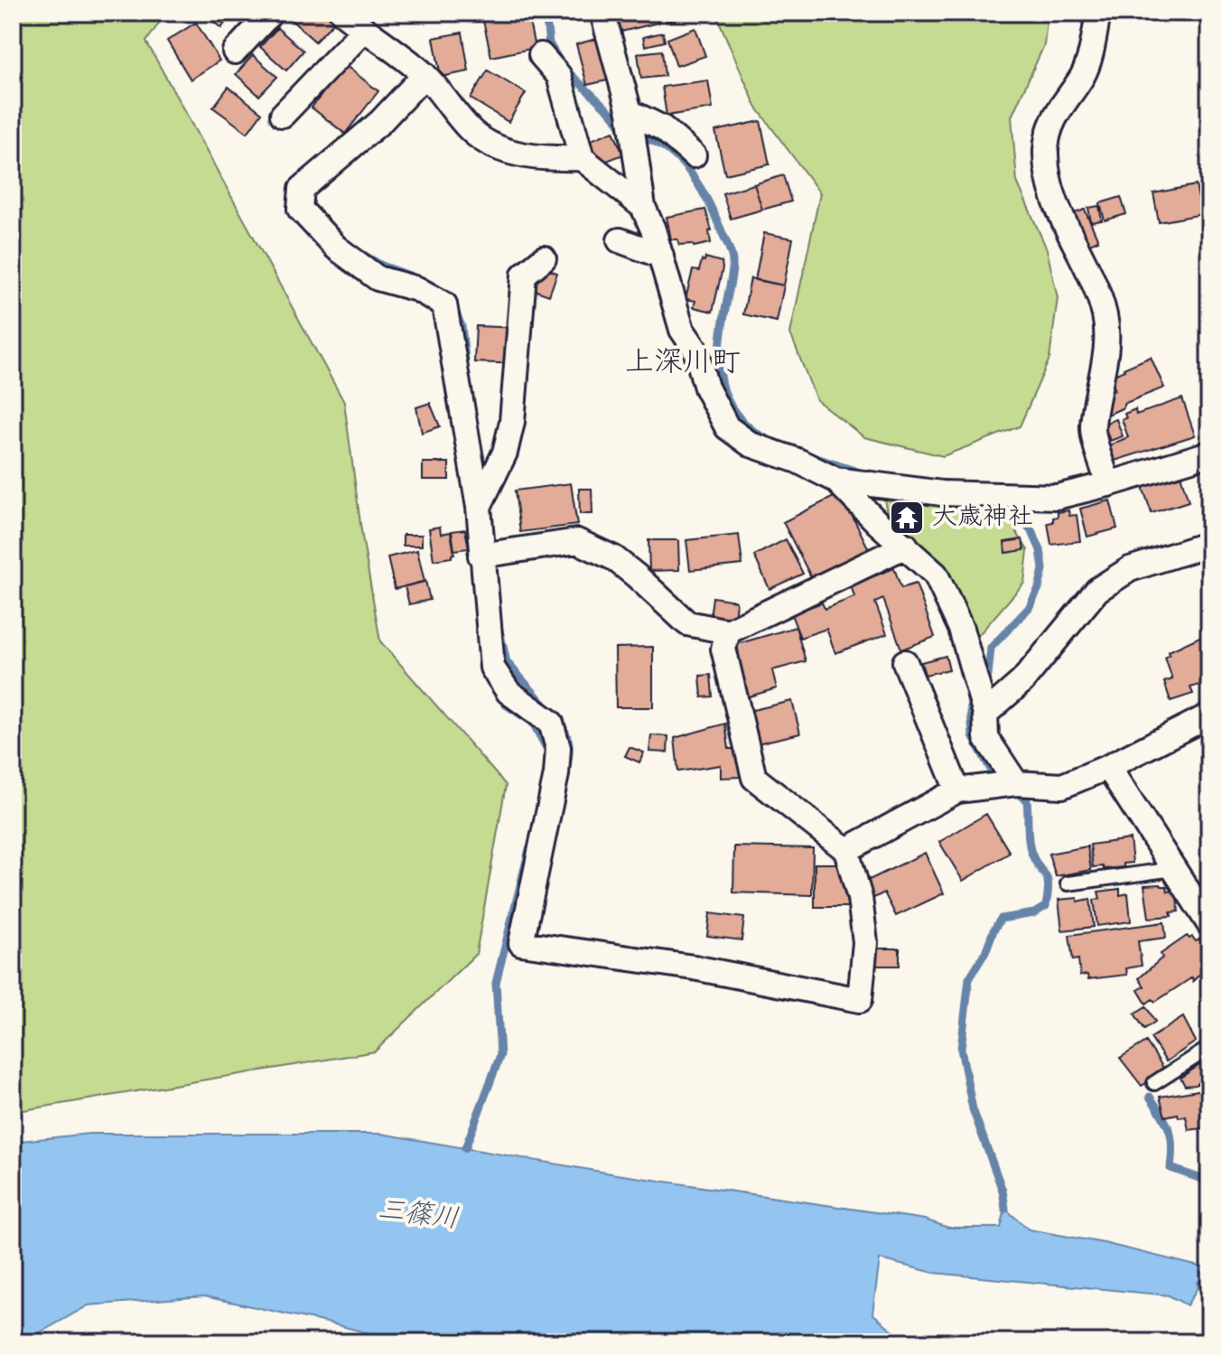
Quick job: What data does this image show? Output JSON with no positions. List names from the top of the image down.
{
  "districts": ["上深川町"],
  "water": ["三篠川"],
  "places": {
    "temple": ["大歳神社"]
  }
}
